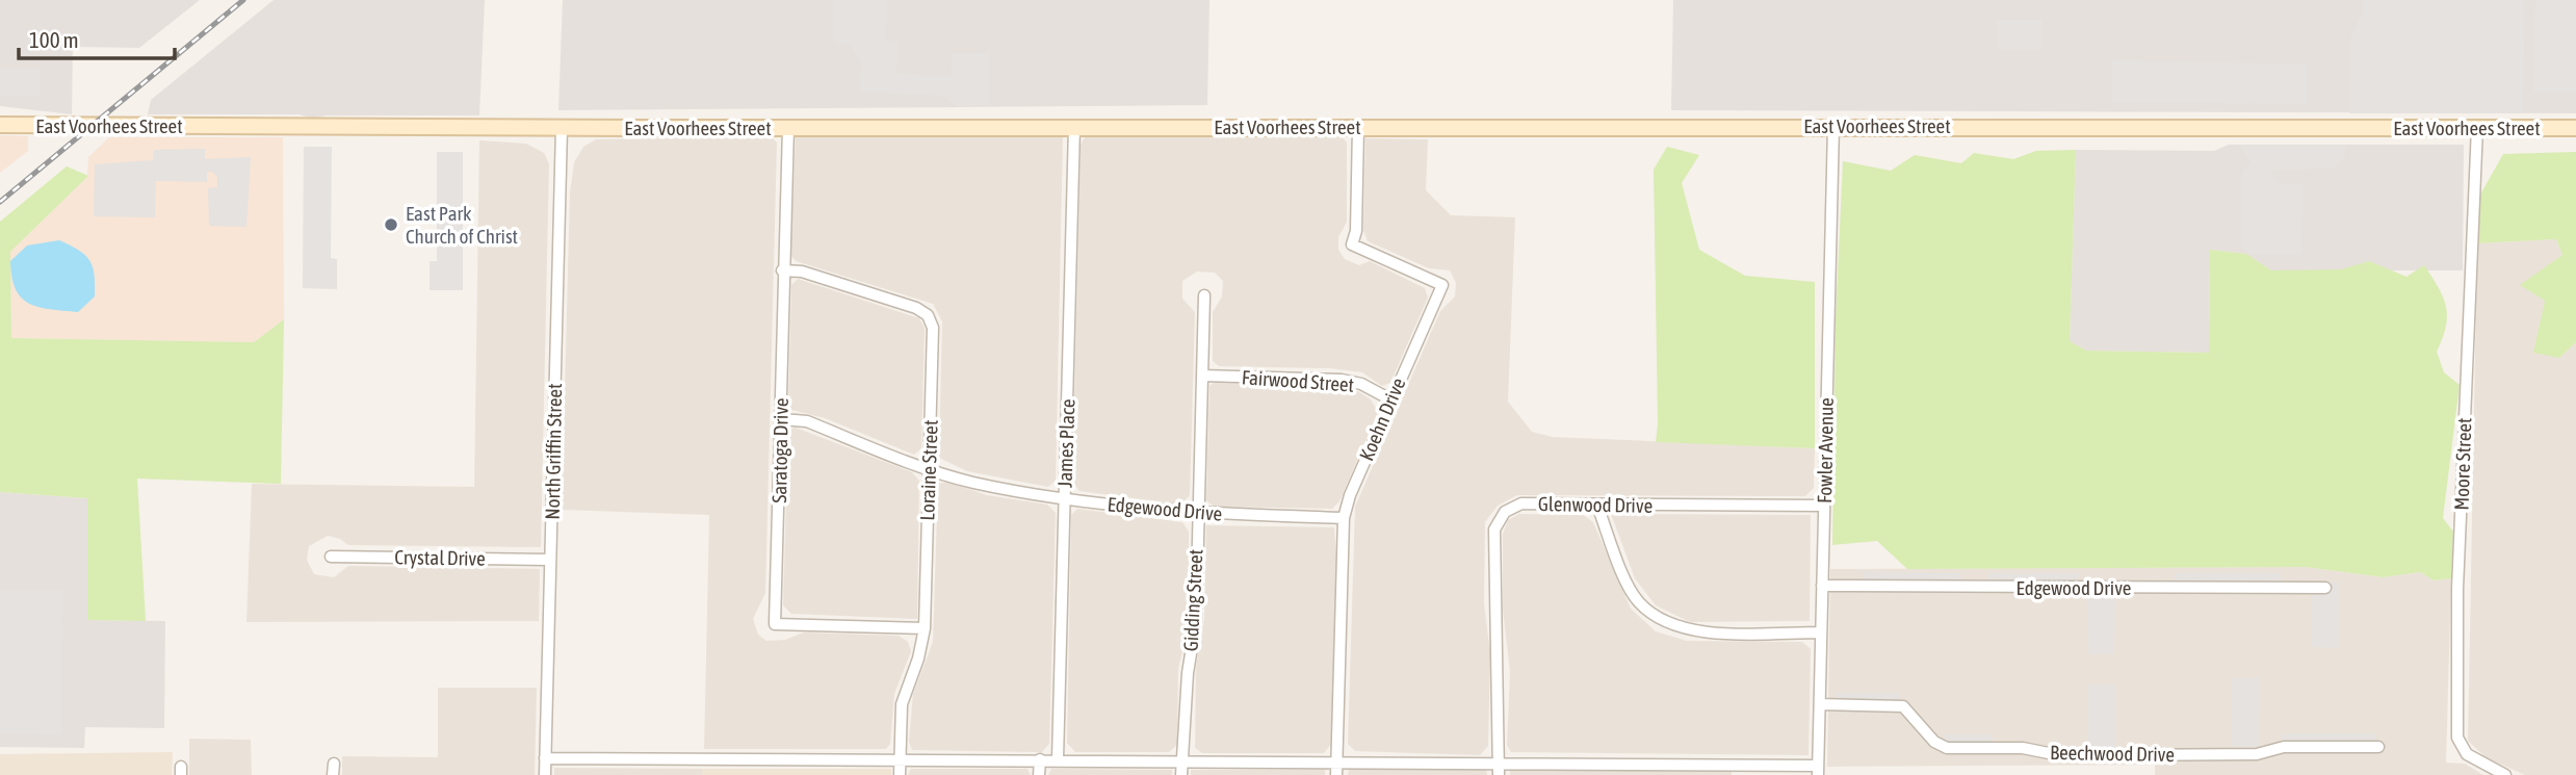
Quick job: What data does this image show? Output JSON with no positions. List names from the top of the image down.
{
  "streets": {
    "main road": ["East Voorhees Street"],
    "street": [
      "Fairwood Street",
      "Koehn Drive",
      "James Place",
      "Saratoga Drive",
      "Fowler Avenue",
      "North Griffin Street",
      "Moore Street",
      "Loraine Street",
      "Glenwood Drive",
      "Edgewood Drive",
      "Crystal Drive",
      "Gidding Street",
      "Beechwood Drive"
    ]
  },
  "crossings": [
    ["East Voorhees Street", "Koehn Drive"],
    ["East Voorhees Street", "James Place"],
    ["East Voorhees Street", "Saratoga Drive"],
    ["East Voorhees Street", "Fowler Avenue"],
    ["East Voorhees Street", "North Griffin Street"],
    ["East Voorhees Street", "Moore Street"],
    ["Fairwood Street", "Koehn Drive"],
    ["Fairwood Street", "Gidding Street"],
    ["Koehn Drive", "Edgewood Drive"],
    ["James Place", "Edgewood Drive"],
    ["Saratoga Drive", "Loraine Street"],
    ["Saratoga Drive", "Edgewood Drive"],
    ["Fowler Avenue", "Glenwood Drive"],
    ["Fowler Avenue", "Edgewood Drive"],
    ["Fowler Avenue", "Beechwood Drive"],
    ["North Griffin Street", "Crystal Drive"],
    ["Loraine Street", "Edgewood Drive"],
    ["Edgewood Drive", "Gidding Street"]
  ],
  "places": ["East Park Church of Christ"],
  "scale_bar": "100 m"
}
